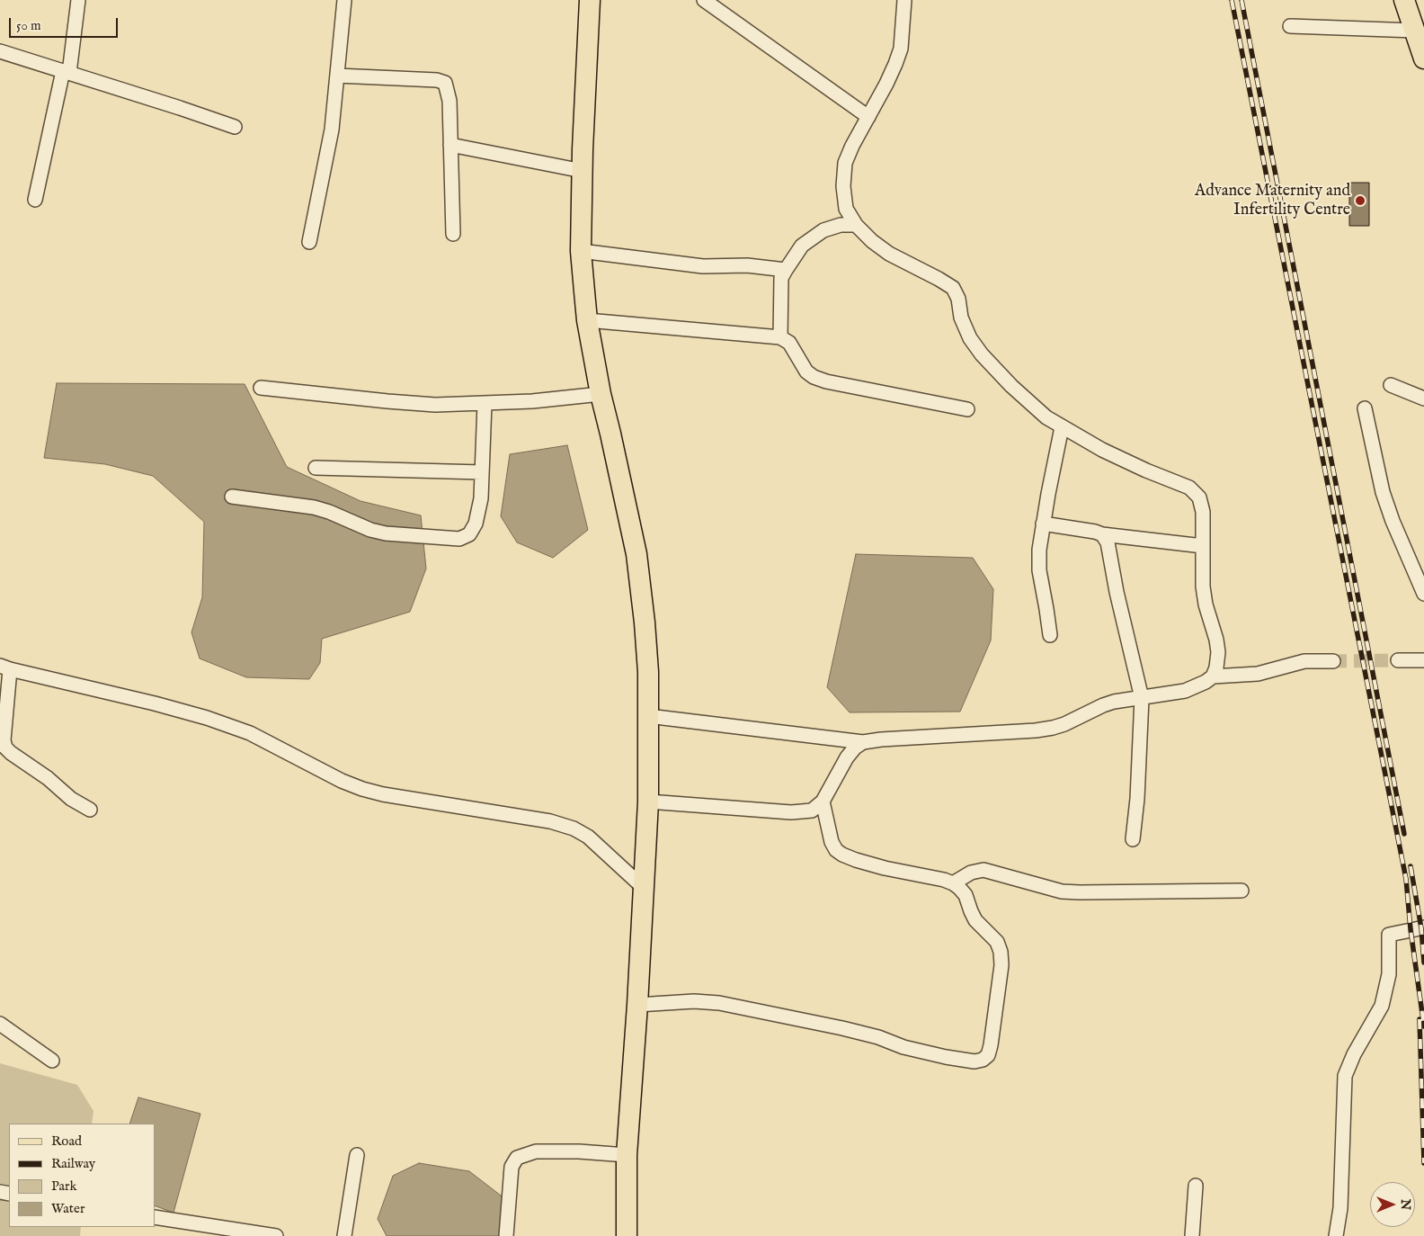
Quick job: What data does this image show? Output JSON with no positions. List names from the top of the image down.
{
  "places": ["Advance Maternity and Infertility Centre"],
  "legend": [
    "Road",
    "Railway",
    "Park",
    "Water"
  ],
  "scale_bar": "50 m",
  "north": "right"
}
